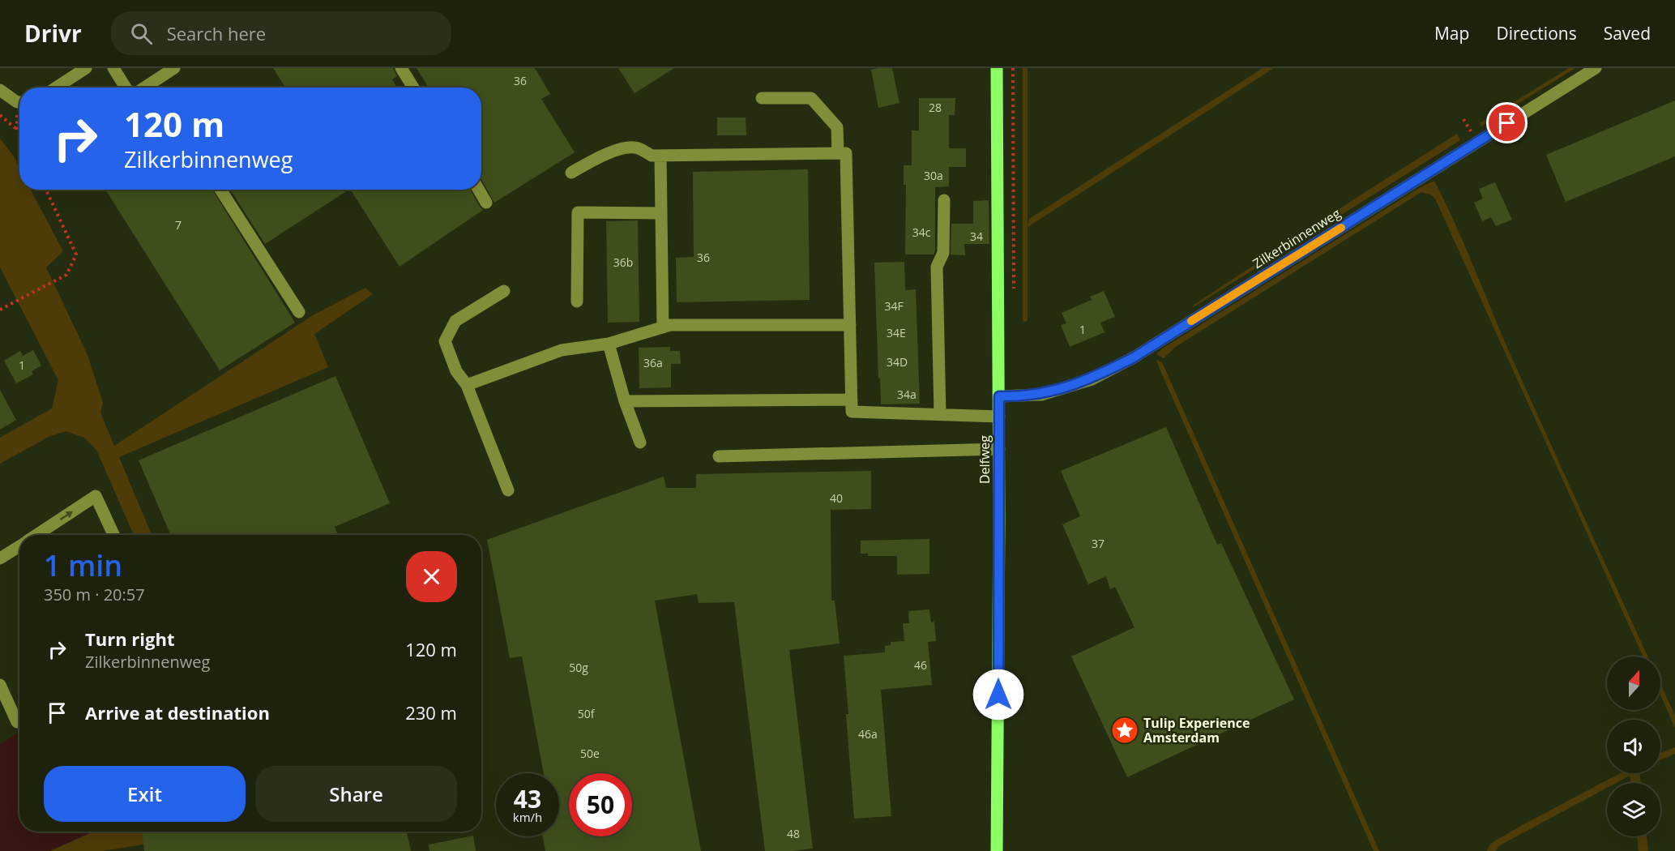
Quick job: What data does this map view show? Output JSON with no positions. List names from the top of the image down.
{
  "streets": {
    "main road": ["Delfweg"],
    "street": ["Zilkerbinnenweg"]
  },
  "crossings": [
    ["Zilkerbinnenweg", "Delfweg"]
  ],
  "places": {
    "place": ["Tulip Experience Amsterdam"]
  },
  "house_numbers": [
    "36",
    "28",
    "30a",
    "7",
    "34c",
    "34",
    "36",
    "36b",
    "34F",
    "1",
    "34E",
    "34D",
    "36a",
    "1",
    "34a",
    "40",
    "37",
    "46",
    "50g",
    "50f",
    "46a",
    "50e",
    "48"
  ],
  "north": "top",
  "page": {
    "header": "Drivr",
    "search": "Search here",
    "nav": ["Map", "Directions", "Saved"],
    "turn": ["120 m", "Zilkerbinnenweg"],
    "heading": ["1 min", "350 m · 20:57"],
    "list": [
      {
        "name": "Turn right",
        "note": "Zilkerbinnenweg",
        "value": "120 m"
      },
      {
        "name": "Arrive at destination",
        "value": "230 m"
      }
    ],
    "buttons": ["Exit", "Share"],
    "speed": "43 km/h",
    "limit": "50"
  }
}
